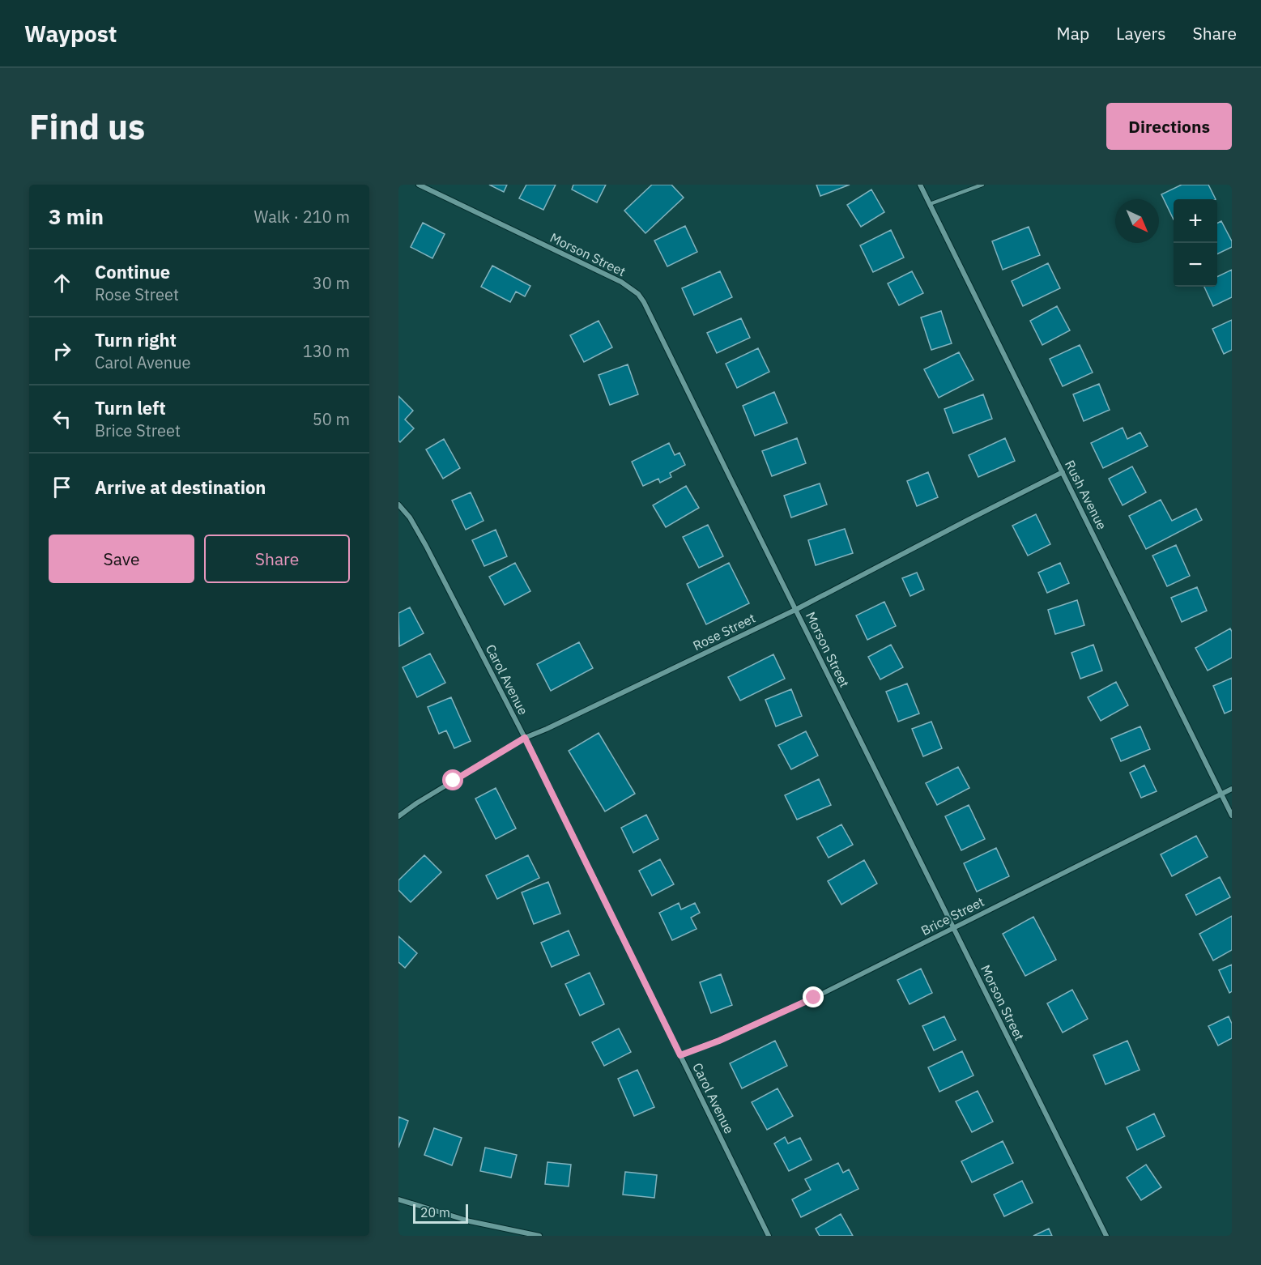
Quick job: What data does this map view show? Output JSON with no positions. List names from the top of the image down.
{
  "streets": {
    "street": [
      "Morson Street",
      "Rush Avenue",
      "Rose Street",
      "Carol Avenue",
      "Brice Street"
    ]
  },
  "crossings": [
    ["Morson Street", "Rose Street"],
    ["Morson Street", "Brice Street"],
    ["Rush Avenue", "Rose Street"],
    ["Rush Avenue", "Brice Street"],
    ["Rose Street", "Carol Avenue"],
    ["Carol Avenue", "Brice Street"]
  ],
  "scale_bar": "20 m",
  "north": "bottom right",
  "page": {
    "header": "Waypost",
    "nav": ["Map", "Layers", "Share"],
    "buttons": [
      "Directions",
      ["Save", "Share"]
    ],
    "title": "Find us",
    "heading": ["3 min", "Walk · 210 m"],
    "map_buttons": ["+", "−"],
    "list": [
      ["Continue", "Rose Street", "30 m"],
      ["Turn right", "Carol Avenue", "130 m"],
      ["Turn left", "Brice Street", "50 m"],
      "Arrive at destination"
    ],
    "scale": "20 m"
  }
}
